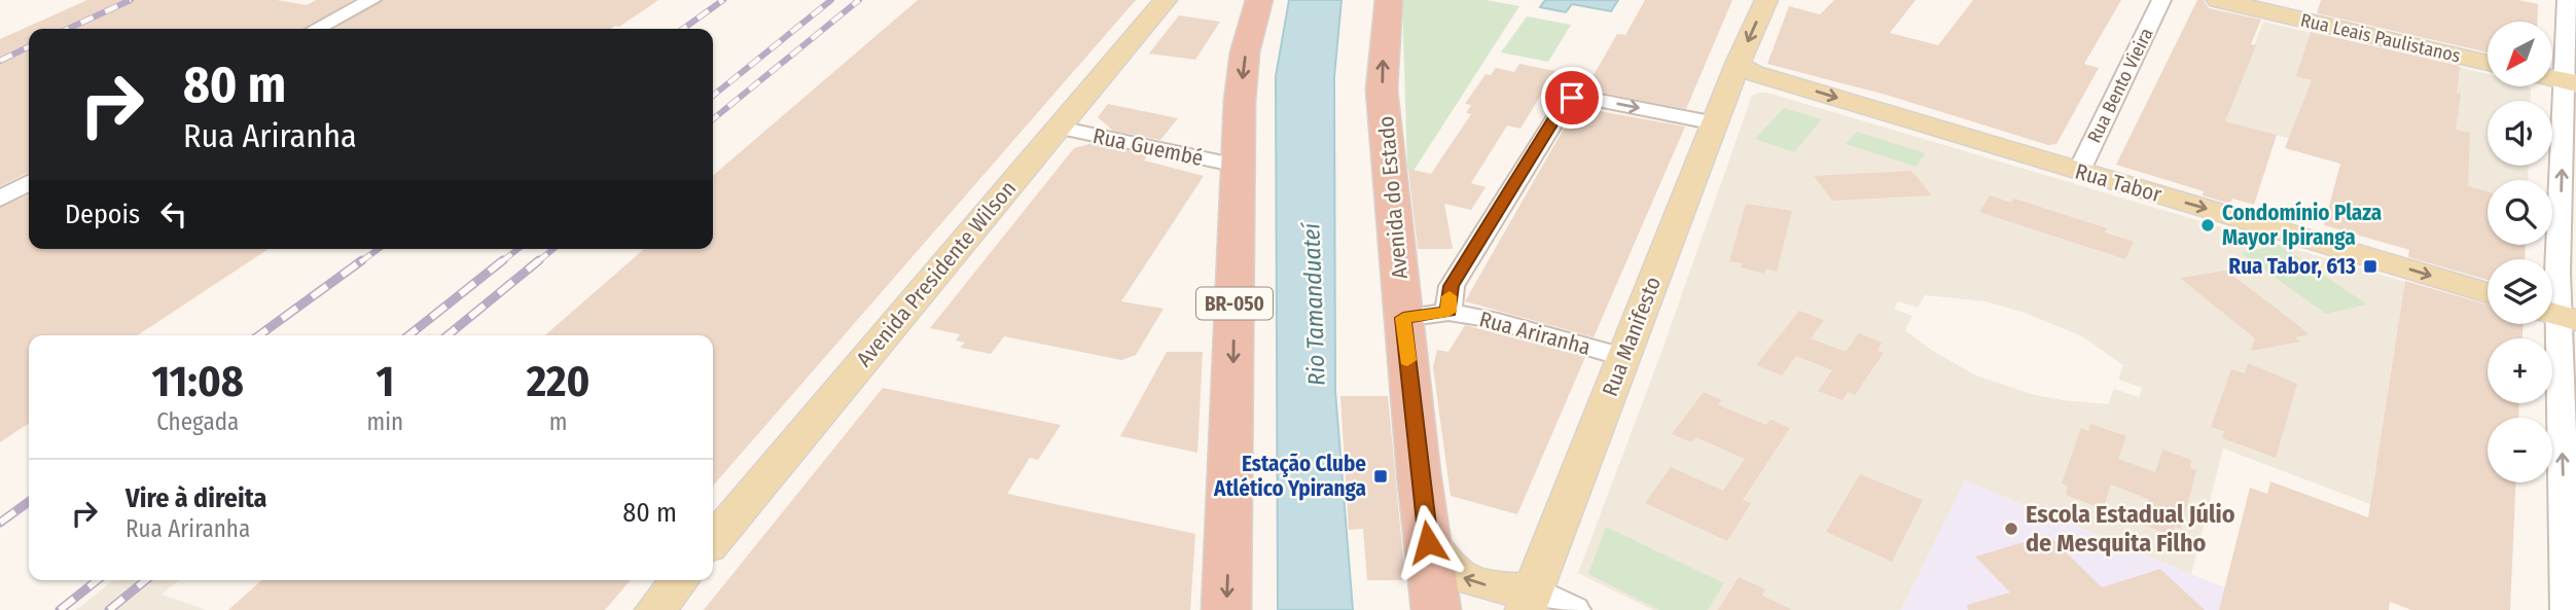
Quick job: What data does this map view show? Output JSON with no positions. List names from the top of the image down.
{
  "streets": {
    "highway": ["Avenida do Estado", "BR-050"],
    "main road": [
      "Rua Leais Paulistanos",
      "Rua Tabor",
      "Avenida Presidente Wilson",
      "Rua Manifesto"
    ],
    "street": ["Rua Bento Vieira", "Rua Guembé", "Rua Ariranha"]
  },
  "crossings": [
    ["Rua Bento Vieira", "Rua Tabor"],
    ["Rua Guembé", "Avenida Presidente Wilson"],
    ["Rua Guembé", "BR-050"],
    ["Rua Tabor", "Rua Manifesto"],
    ["Avenida do Estado", "Rua Ariranha"],
    ["Rua Ariranha", "Rua Manifesto"]
  ],
  "one_way": ["Rua Tabor"],
  "water": ["Rio Tamanduateí"],
  "places": {
    "other": ["Condomínio Plaza Mayor Ipiranga", "Escola Estadual Júlio de Mesquita Filho"],
    "transit": ["Rua Tabor, 613", "Estação Clube Atlético Ypiranga"]
  },
  "north": "bottom left",
  "page": {
    "map_buttons": ["+", "−"],
    "turn": ["80 m", "Rua Ariranha"],
    "then": "Depois",
    "eta": [
      "11:08",
      "Chegada",
      "1",
      "min",
      "220",
      "m"
    ],
    "list": [
      {
        "name": "Vire à direita",
        "note": "Rua Ariranha",
        "value": "80 m"
      }
    ]
  }
}
